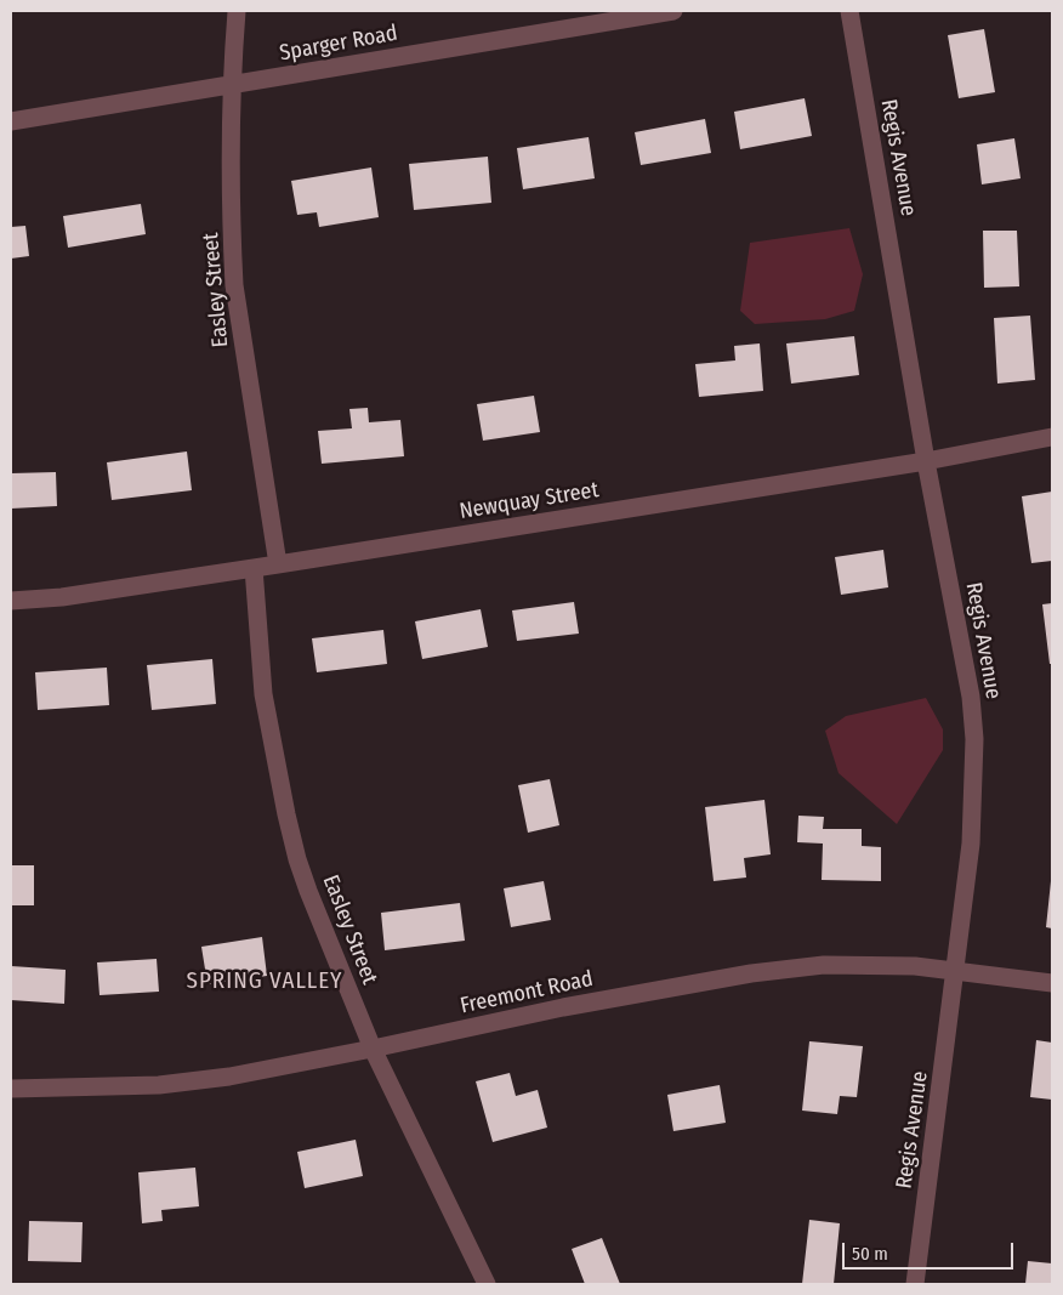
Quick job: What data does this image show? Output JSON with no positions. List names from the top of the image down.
{
  "streets": {
    "street": [
      "Sparger Road",
      "Regis Avenue",
      "Easley Street",
      "Newquay Street",
      "Freemont Road"
    ]
  },
  "crossings": [
    ["Sparger Road", "Easley Street"],
    ["Regis Avenue", "Newquay Street"],
    ["Regis Avenue", "Freemont Road"],
    ["Easley Street", "Newquay Street"],
    ["Easley Street", "Freemont Road"]
  ],
  "districts": ["SPRING VALLEY"],
  "scale_bar": "50 m"
}
